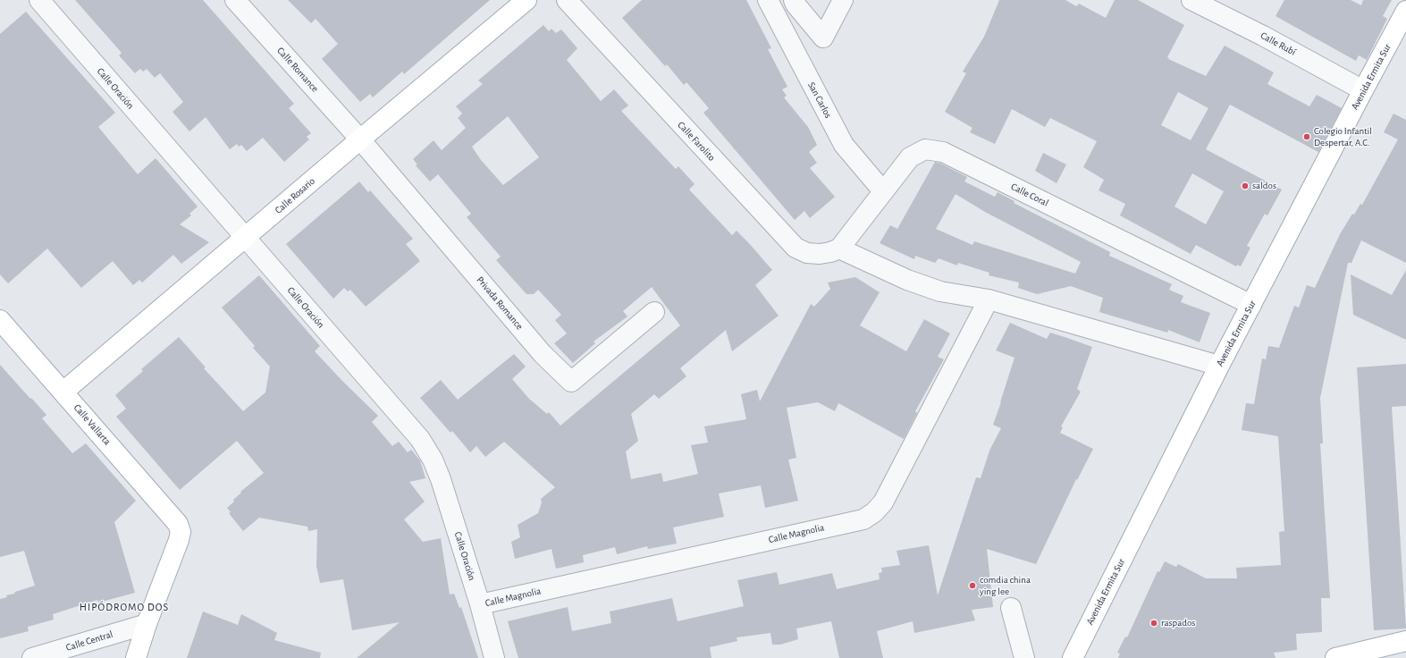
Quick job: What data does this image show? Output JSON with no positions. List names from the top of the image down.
{
  "streets": {
    "main road": ["Avenida Ermita Sur", "Calle Rosario", "Calle Vallarta"],
    "street": [
      "Calle Rubí",
      "Calle Romance",
      "Calle Oración",
      "San Carlos",
      "Calle Farolito",
      "Calle Coral",
      "Privada Romance",
      "Calle Magnolia",
      "Calle Central"
    ]
  },
  "crossings": [
    ["Calle Rubí", "Avenida Ermita Sur"],
    ["Calle Romance", "Calle Rosario"],
    ["Calle Romance", "Privada Romance"],
    ["Avenida Ermita Sur", "Calle Coral"],
    ["Calle Oración", "Calle Rosario"],
    ["Calle Oración", "Calle Magnolia"],
    ["San Carlos", "Calle Coral"],
    ["Calle Farolito", "Calle Coral"],
    ["Calle Rosario", "Privada Romance"],
    ["Calle Rosario", "Calle Vallarta"],
    ["Calle Vallarta", "Calle Central"]
  ],
  "districts": ["HIPÓDROMO DOS"],
  "places": [
    "Colegio Infantil Despertar, A.C.",
    "saldos",
    "comdia china ying lee",
    "raspados"
  ]
}
